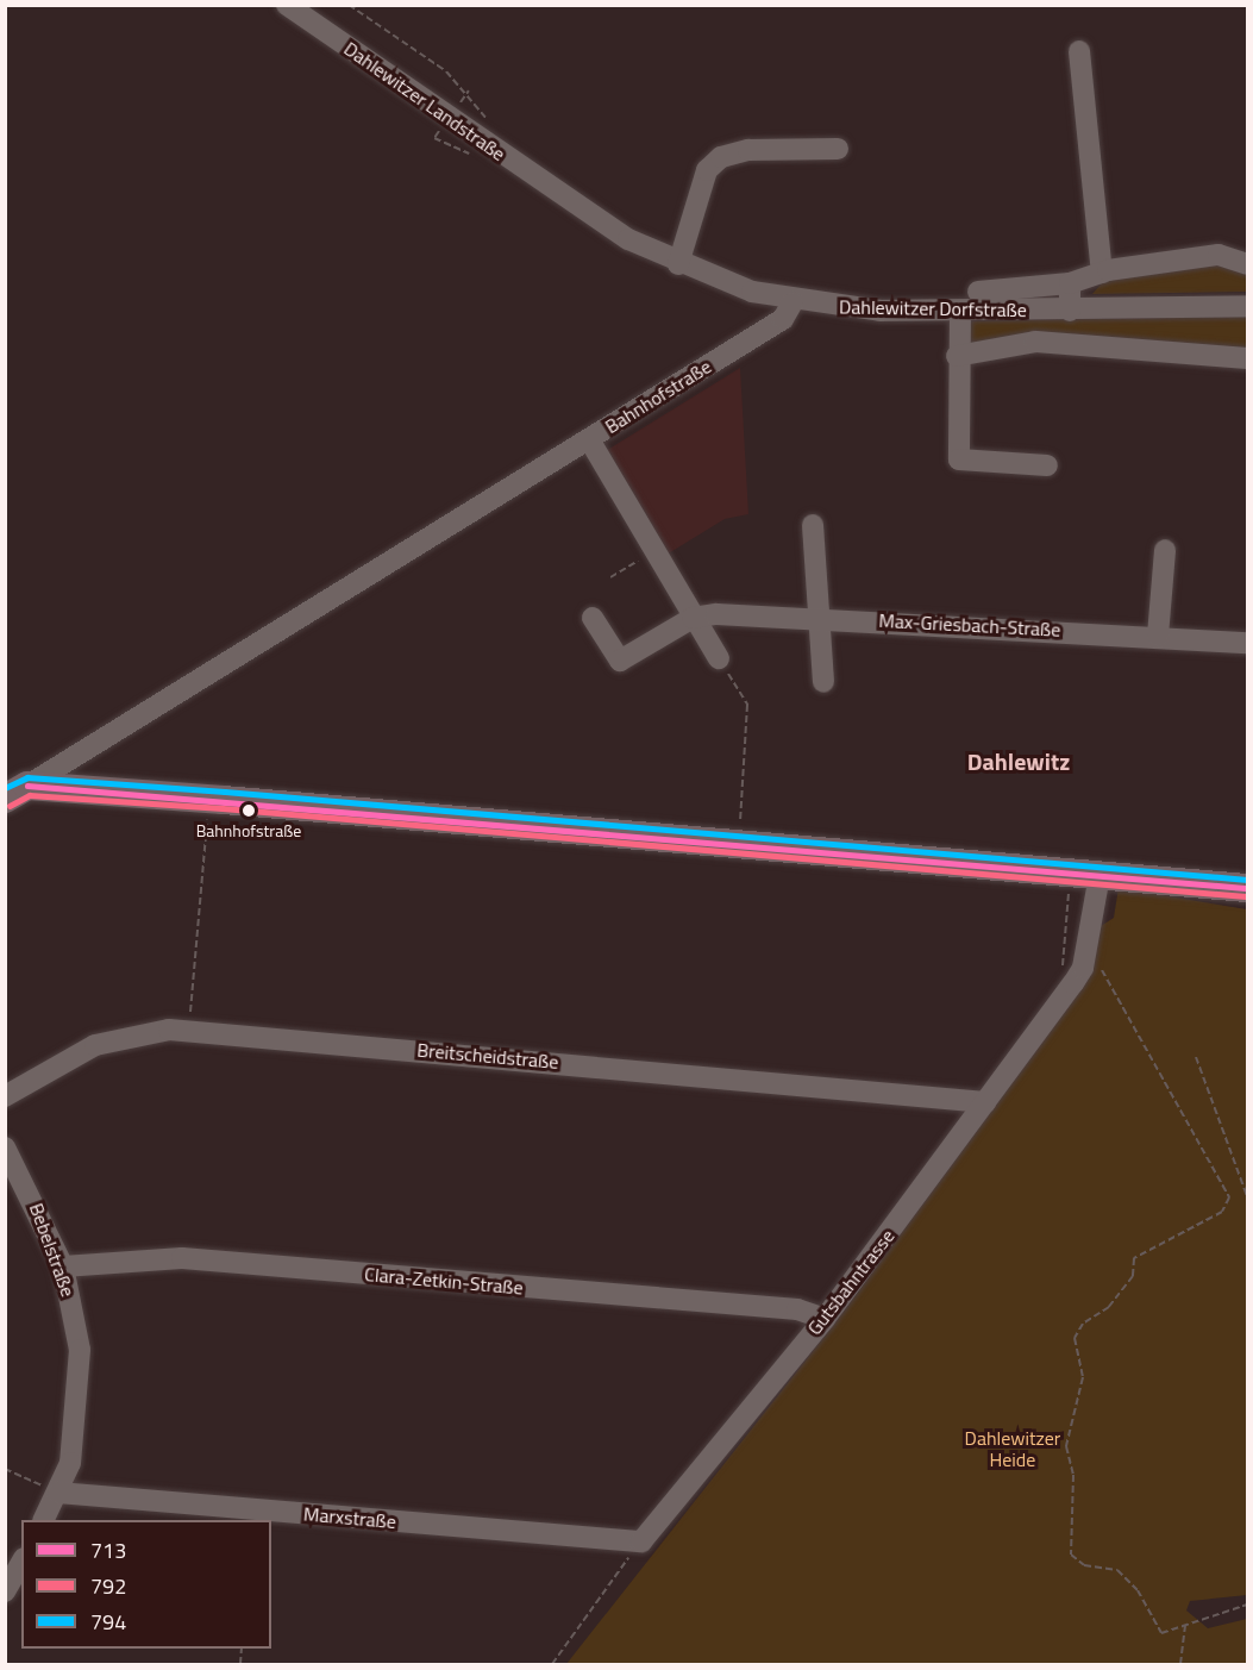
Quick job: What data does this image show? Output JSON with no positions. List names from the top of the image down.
{
  "streets": {
    "street": [
      "Dahlewitzer Landstraße",
      "Dahlewitzer Dorfstraße",
      "Bahnhofstraße",
      "Max-Griesbach-Straße",
      "Breitscheidstraße",
      "Bebelstraße",
      "Clara-Zetkin-Straße",
      "Gutsbahntrasse",
      "Marxstraße"
    ]
  },
  "crossings": [
    ["Dahlewitzer Landstraße", "Dahlewitzer Dorfstraße"],
    ["Dahlewitzer Dorfstraße", "Bahnhofstraße"],
    ["Breitscheidstraße", "Gutsbahntrasse"],
    ["Bebelstraße", "Clara-Zetkin-Straße"],
    ["Bebelstraße", "Marxstraße"],
    ["Clara-Zetkin-Straße", "Gutsbahntrasse"],
    ["Gutsbahntrasse", "Marxstraße"]
  ],
  "districts": ["Dahlewitz"],
  "parks": ["Dahlewitzer Heide"],
  "places": ["Bahnhofstraße"],
  "lines": ["transit line 794", "transit line 713", "transit line 792"],
  "legend": ["713", "792", "794"]
}
